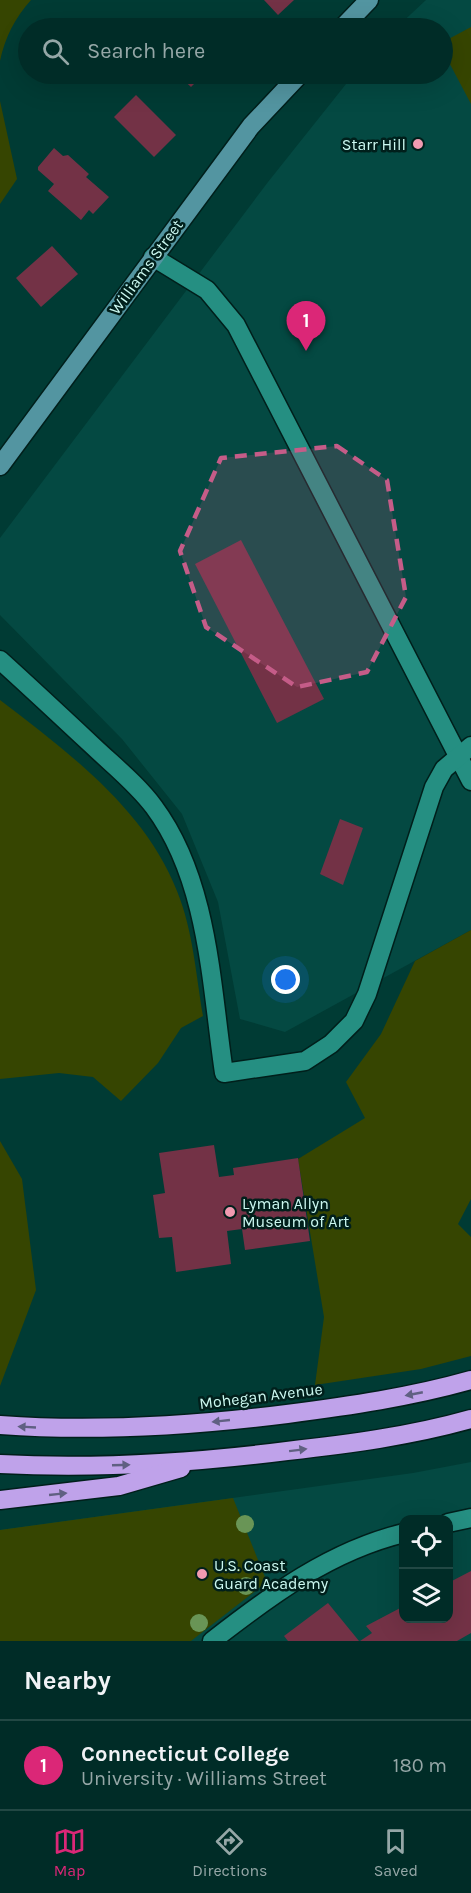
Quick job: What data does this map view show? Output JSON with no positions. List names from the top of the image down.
{
  "streets": {
    "highway": ["Mohegan Avenue"],
    "street": ["Williams Street"]
  },
  "places": ["Starr Hill", "Lyman Allyn Museum of Art", "U.S. Coast Guard Academy"],
  "page": {
    "search": "Search here",
    "pins": "1",
    "heading": "Nearby",
    "list": [
      {
        "mark": "1",
        "name": "Connecticut College",
        "note": "University · Williams Street",
        "value": "180 m"
      }
    ],
    "nav": ["Map", "Directions", "Saved"]
  }
}
